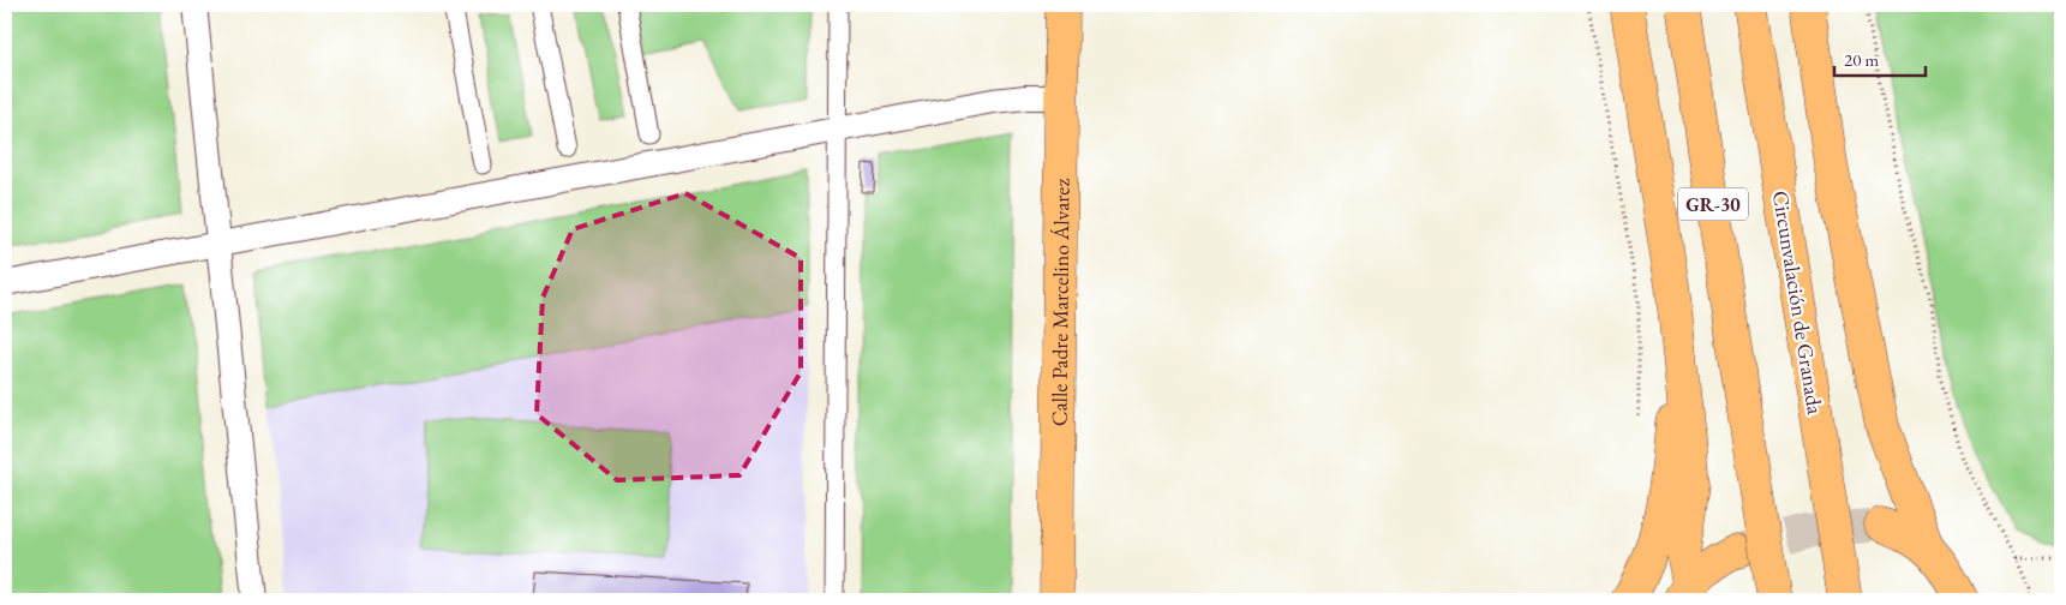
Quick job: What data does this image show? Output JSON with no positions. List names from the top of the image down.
{
  "streets": {
    "main road": ["GR-30", "Calle Padre Marcelino Álvarez", "Circunvalación de Granada"]
  },
  "scale_bar": "20 m"
}
